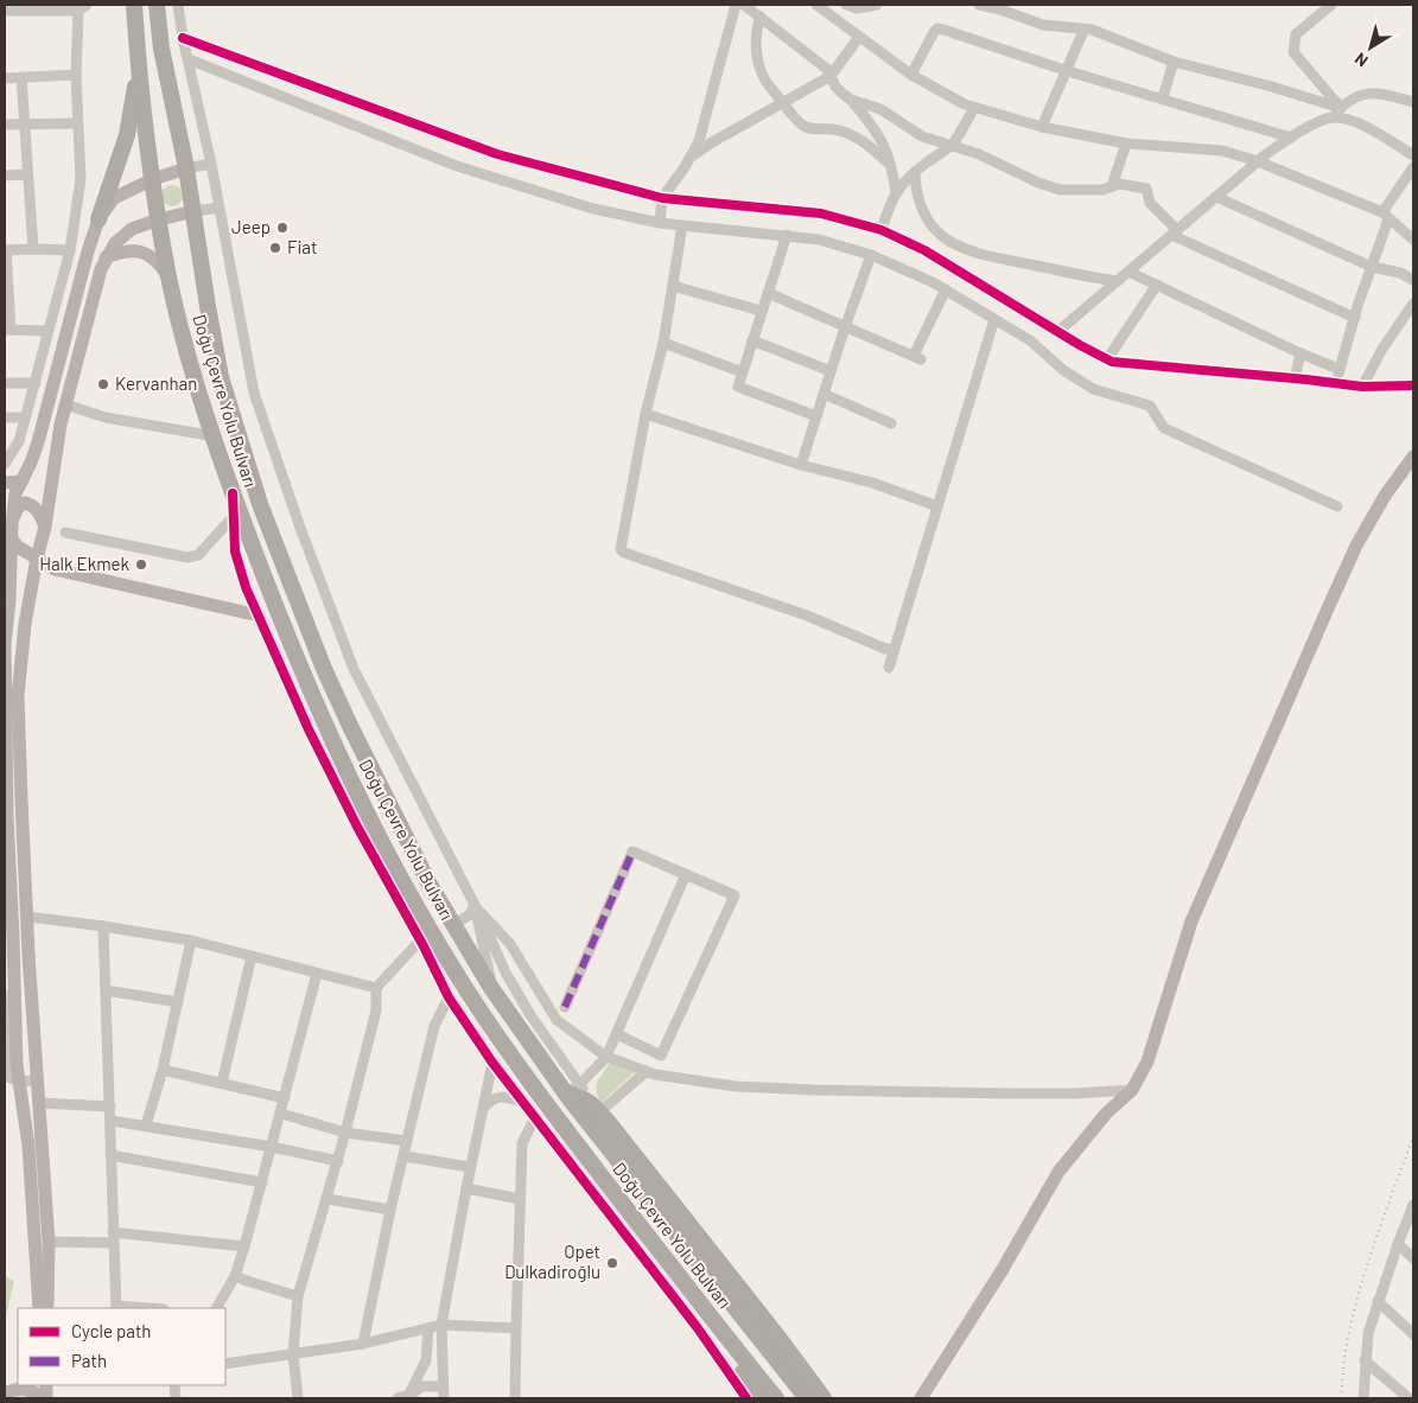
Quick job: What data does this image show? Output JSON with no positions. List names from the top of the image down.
{
  "streets": {
    "highway": ["Doğu Çevre Yolu Bulvarı"]
  },
  "places": [
    "Jeep",
    "Fiat",
    "Kervanhan",
    "Halk Ekmek",
    "Opet Dulkadiroğlu"
  ],
  "legend": ["Cycle path", "Path"],
  "north": "bottom left"
}
